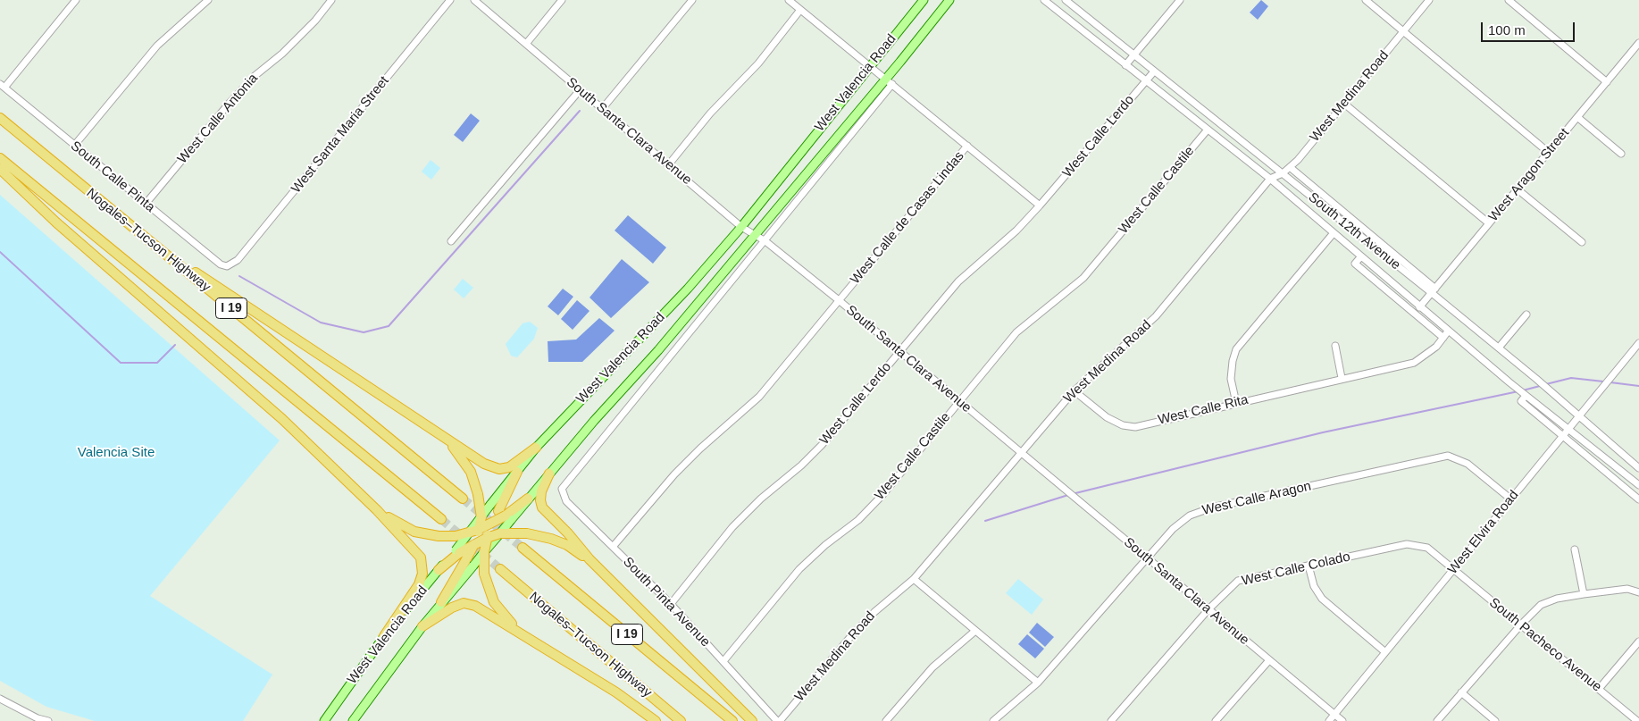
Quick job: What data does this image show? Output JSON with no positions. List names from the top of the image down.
{
  "streets": {
    "highway": ["Nogales–Tucson Highway", "I 19"],
    "main road": ["West Valencia Road"],
    "street": [
      "West Medina Road",
      "West Calle Antonia",
      "South Santa Clara Avenue",
      "West Santa Maria Street",
      "West Calle Lerdo",
      "West Aragon Street",
      "South Calle Pinta",
      "West Calle Castile",
      "West Calle de Casas Lindas",
      "South 12th Avenue",
      "West Calle Rita",
      "West Calle Aragon",
      "West Elvira Road",
      "West Calle Colado",
      "South Pinta Avenue",
      "South Pacheco Avenue"
    ]
  },
  "crossings": [
    ["West Valencia Road", "South Santa Clara Avenue"],
    ["West Medina Road", "South Santa Clara Avenue"],
    ["West Medina Road", "South 12th Avenue"],
    ["West Medina Road", "West Calle Rita"],
    ["West Medina Road", "South Pinta Avenue"],
    ["West Calle Antonia", "South Calle Pinta"],
    ["South Santa Clara Avenue", "West Calle Lerdo"],
    ["South Santa Clara Avenue", "West Calle Castile"],
    ["South Santa Clara Avenue", "West Calle de Casas Lindas"],
    ["South Santa Clara Avenue", "West Calle Aragon"],
    ["South Santa Clara Avenue", "West Elvira Road"],
    ["South Santa Clara Avenue", "West Calle Colado"],
    ["South Santa Clara Avenue", "South Pinta Avenue"],
    ["West Santa Maria Street", "South Calle Pinta"],
    ["West Calle Lerdo", "South 12th Avenue"],
    ["West Calle Lerdo", "South Pinta Avenue"],
    ["West Aragon Street", "South 12th Avenue"],
    ["West Calle Castile", "South 12th Avenue"],
    ["West Calle Castile", "South Pinta Avenue"],
    ["West Calle de Casas Lindas", "South Pinta Avenue"],
    ["South 12th Avenue", "West Calle Rita"],
    ["South 12th Avenue", "West Elvira Road"],
    ["West Calle Aragon", "West Elvira Road"],
    ["West Elvira Road", "West Calle Colado"],
    ["West Elvira Road", "South Pacheco Avenue"],
    ["West Calle Colado", "South Pacheco Avenue"]
  ],
  "parks": ["Valencia Site"],
  "scale_bar": "100 m"
}
